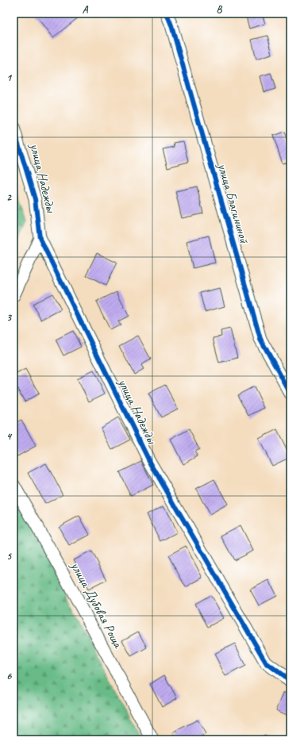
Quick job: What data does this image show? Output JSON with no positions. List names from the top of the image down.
{
  "streets": {
    "street": ["улица Надежды", "улица Благининой", "улица Дубовая Роща"]
  },
  "grid": {
    "columns": ["A", "B"],
    "rows": [
      "1",
      "2",
      "3",
      "4",
      "5",
      "6"
    ]
  }
}
